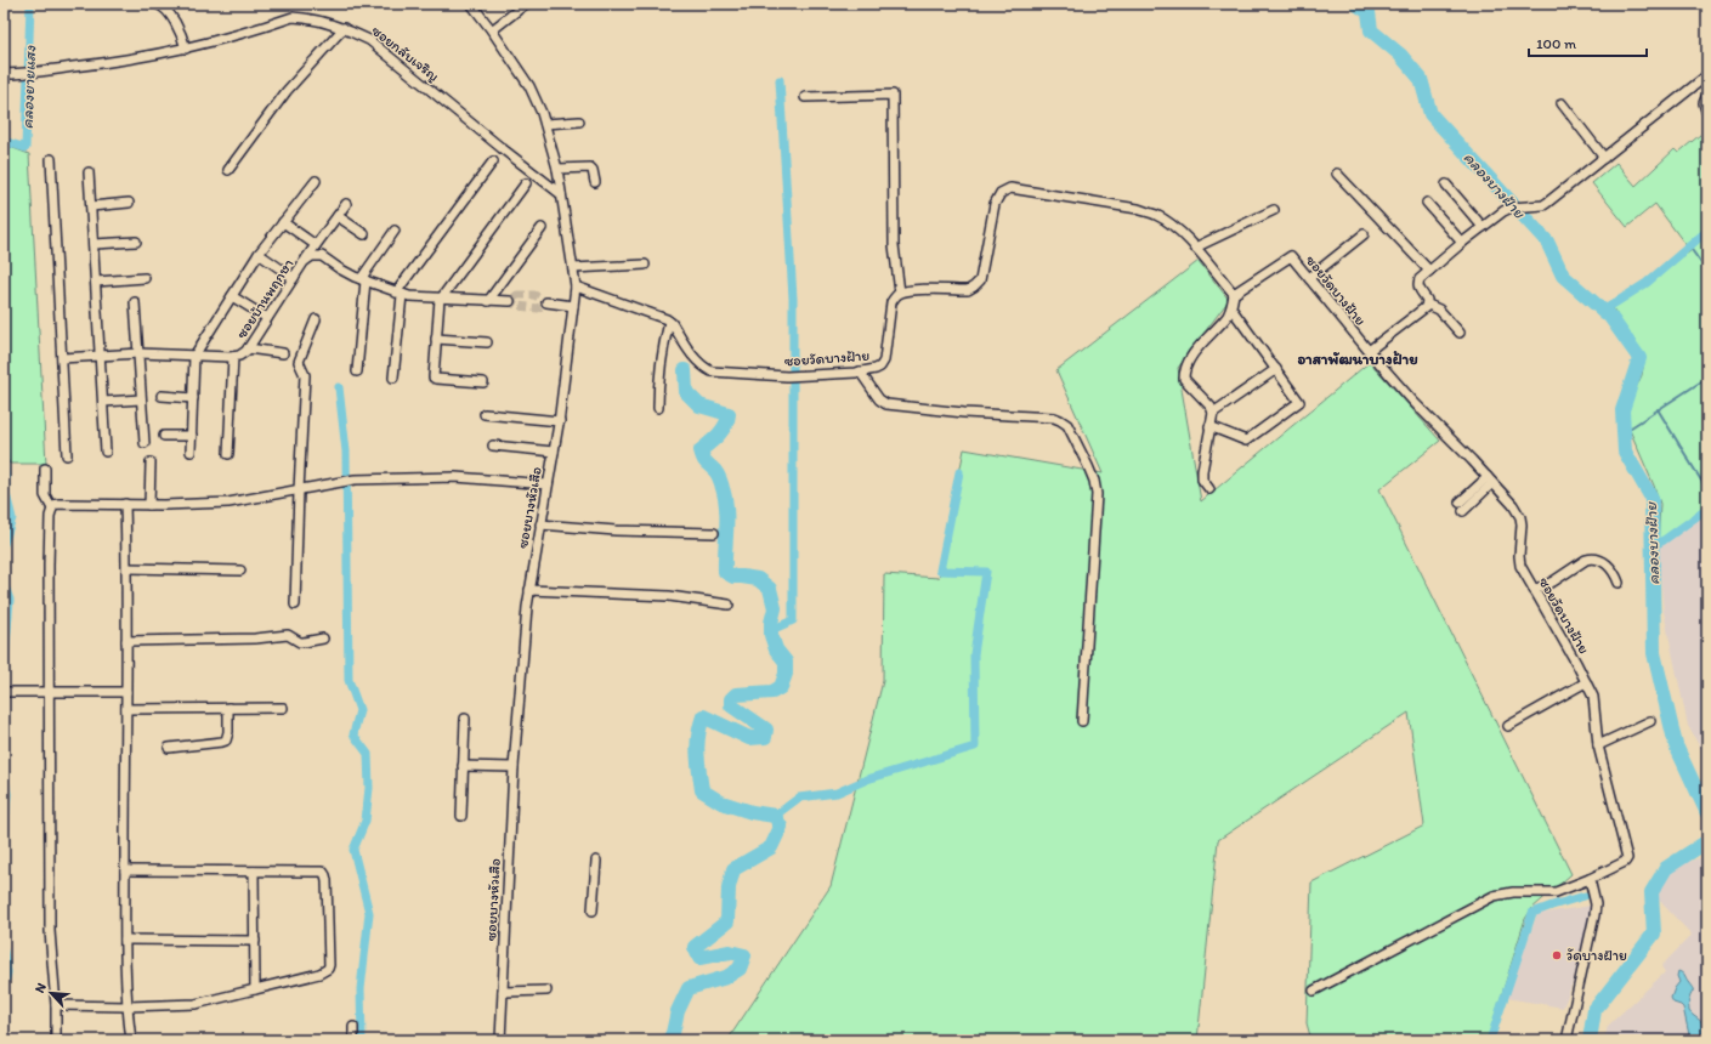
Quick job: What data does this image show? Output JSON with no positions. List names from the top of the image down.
{
  "streets": {
    "street": [
      "ซอยกลับเจริญ",
      "ซอยวัดบางฝ้าย",
      "ซอยบ้านพฤกษา",
      "ซอยบางหัวเสือ"
    ]
  },
  "crossings": [
    ["ซอยกลับเจริญ", "ซอยบางหัวเสือ"],
    ["ซอยวัดบางฝ้าย", "ซอยบางหัวเสือ"]
  ],
  "districts": ["อาสาพัฒนาบางฝ้าย"],
  "water": ["คลองยายแสง", "คลองบางฝ้าย"],
  "places": ["วัดบางฝ้าย"],
  "scale_bar": "100 m",
  "north": "top left"
}
